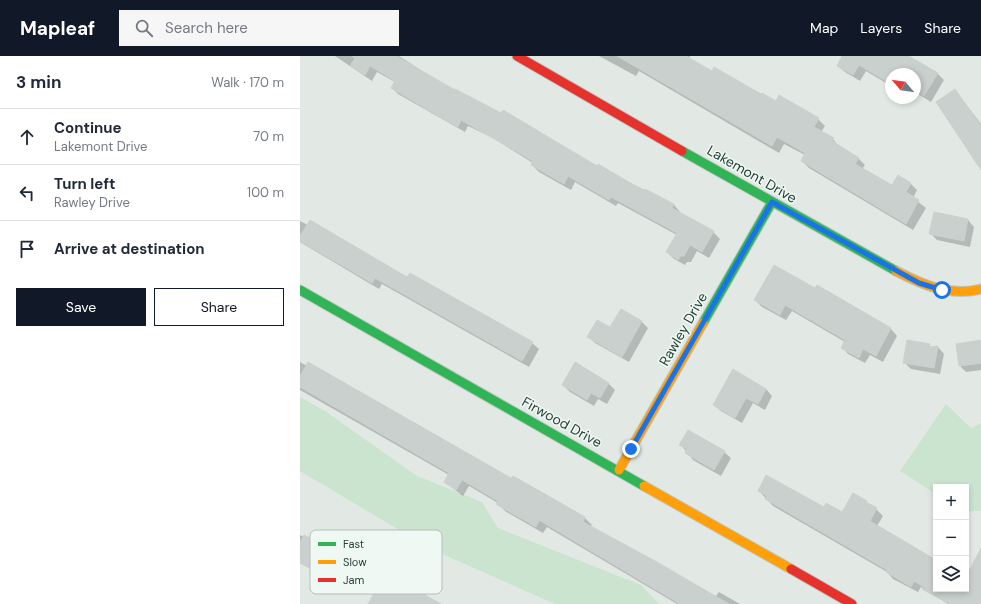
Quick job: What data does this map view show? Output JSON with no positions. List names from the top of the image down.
{
  "streets": {
    "street": ["Lakemont Drive", "Rawley Drive", "Firwood Drive"]
  },
  "crossings": [
    ["Lakemont Drive", "Rawley Drive"],
    ["Rawley Drive", "Firwood Drive"]
  ],
  "legend": ["Fast", "Slow", "Jam"],
  "north": "top left",
  "page": {
    "header": "Mapleaf",
    "search": "Search here",
    "nav": ["Map", "Layers", "Share"],
    "heading": ["3 min", "Walk · 170 m"],
    "list": [
      ["Continue", "Lakemont Drive", "70 m"],
      ["Turn left", "Rawley Drive", "100 m"],
      "Arrive at destination"
    ],
    "buttons": ["Save", "Share"],
    "map_buttons": ["+", "−"]
  }
}
